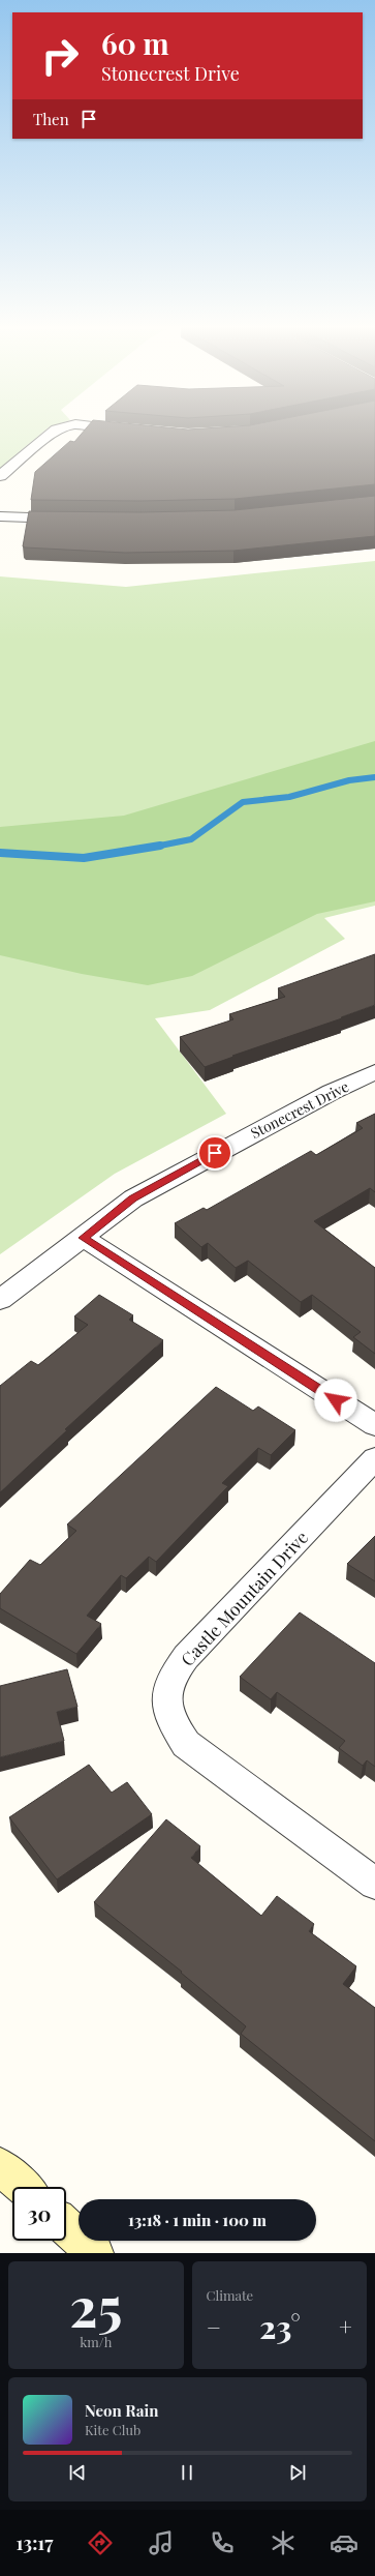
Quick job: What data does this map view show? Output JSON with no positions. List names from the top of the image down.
{
  "streets": {
    "street": ["Stonecrest Drive", "Castle Mountain Drive"]
  },
  "page": {
    "turn": ["60 m", "Stonecrest Drive"],
    "then": "Then",
    "limit": "30",
    "trip": "13:18 · 1 min · 100 m",
    "tile": [
      ["25", "km/h"],
      "Climate"
    ],
    "heat": ["−", "23°", "+"],
    "song": ["Neon Rain", "Kite Club"],
    "tabs": "13:17"
  }
}
